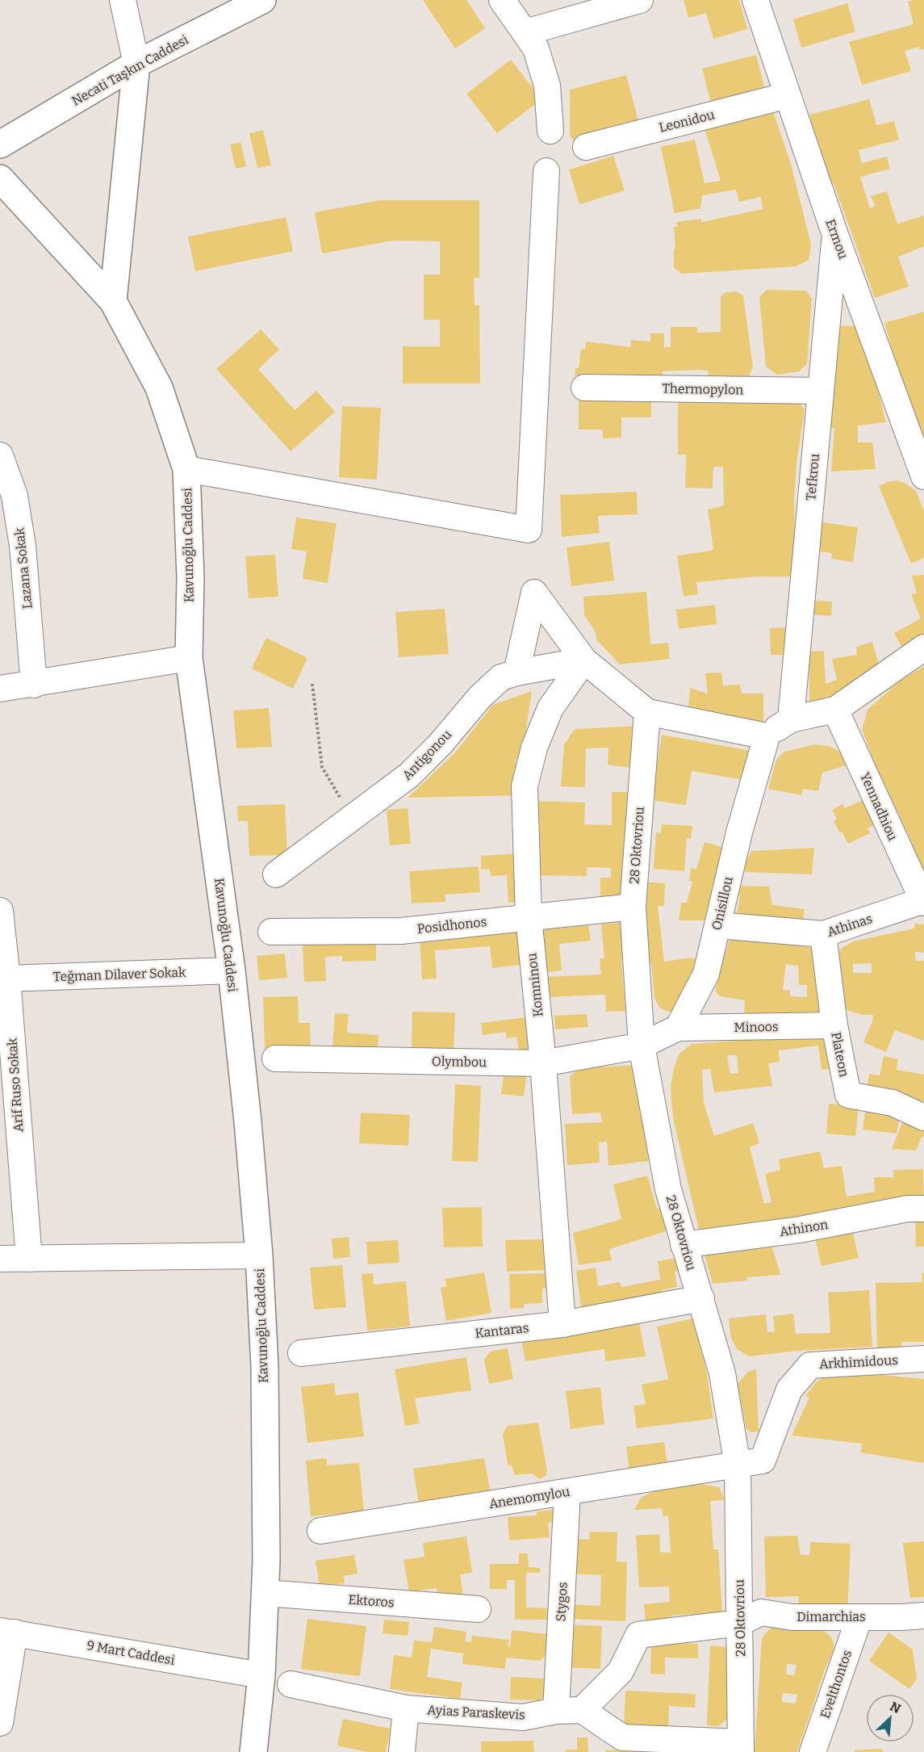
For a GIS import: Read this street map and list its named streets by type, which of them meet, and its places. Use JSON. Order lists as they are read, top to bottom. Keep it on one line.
{"streets":{"main road":["Necati Taşkın Caddesi","Kavunoğlu Caddesi"],"street":["Leonidou","Ermou","Thermopylon","Tefkrou","Lazana Sokak","Antigonou","Yennadhiou","28 Oktovriou","Onisillou","Posidhonos","Athinas","Teğman Dilaver Sokak","Komninou","Minoos","Plateon","Olymbou","Arif Ruso Sokak","Athinon","Kantaras","Arkhimidous","Anemomylou","Ektoros","Stygos","Dimarchias","9 Mart Caddesi","Evelthontos","Ayias Paraskevis"]},"crossings":[["Leonidou","Ermou"],["Ermou","Tefkrou"],["Thermopylon","Tefkrou"],["Kavunoğlu Caddesi","Teğman Dilaver Sokak"],["Kavunoğlu Caddesi","Ektoros"],["Kavunoğlu Caddesi","9 Mart Caddesi"],["Antigonou","Komninou"],["Yennadhiou","Athinas"],["28 Oktovriou","Posidhonos"],["28 Oktovriou","Olymbou"],["28 Oktovriou","Athinon"],["28 Oktovriou","Kantaras"],["28 Oktovriou","Arkhimidous"],["28 Oktovriou","Anemomylou"],["28 Oktovriou","Dimarchias"],["Onisillou","Athinas"],["Onisillou","Minoos"],["Posidhonos","Komninou"],["Athinas","Plateon"],["Teğman Dilaver Sokak","Arif Ruso Sokak"],["Komninou","Olymbou"],["Komninou","Kantaras"],["Minoos","Plateon"],["Arkhimidous","Anemomylou"],["Anemomylou","Stygos"],["Stygos","Ayias Paraskevis"],["Dimarchias","Evelthontos"]],"north":"top right"}
